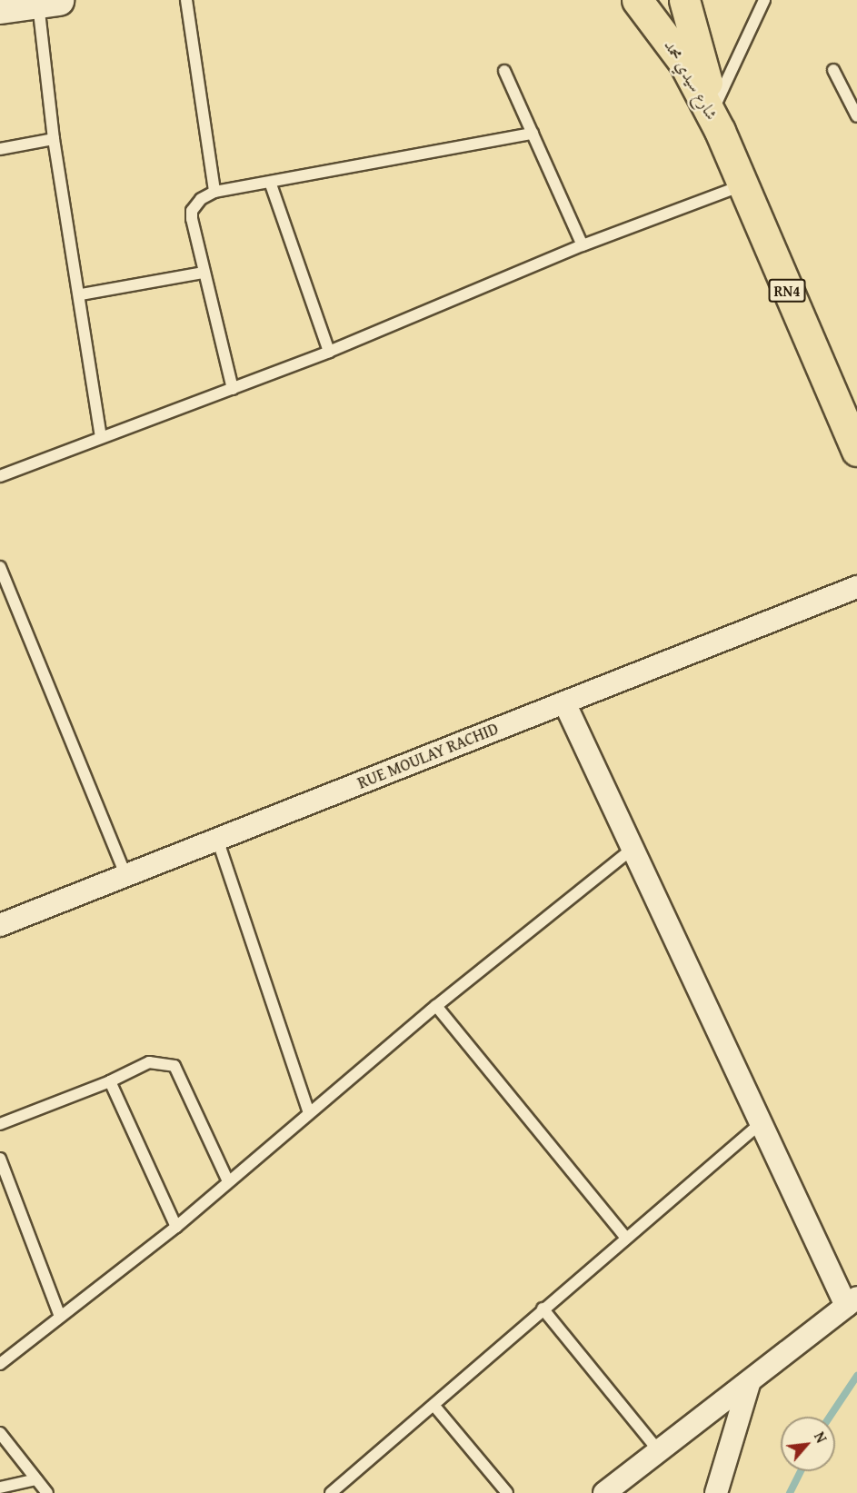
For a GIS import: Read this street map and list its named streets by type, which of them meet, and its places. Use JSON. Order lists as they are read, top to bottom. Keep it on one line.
{"streets":{"main road":["شارع سيدي محمد","RN4"],"street":["RUE MOULAY RACHID"]},"crossings":[["شارع سيدي محمد","RN4"]],"north":"top right"}
